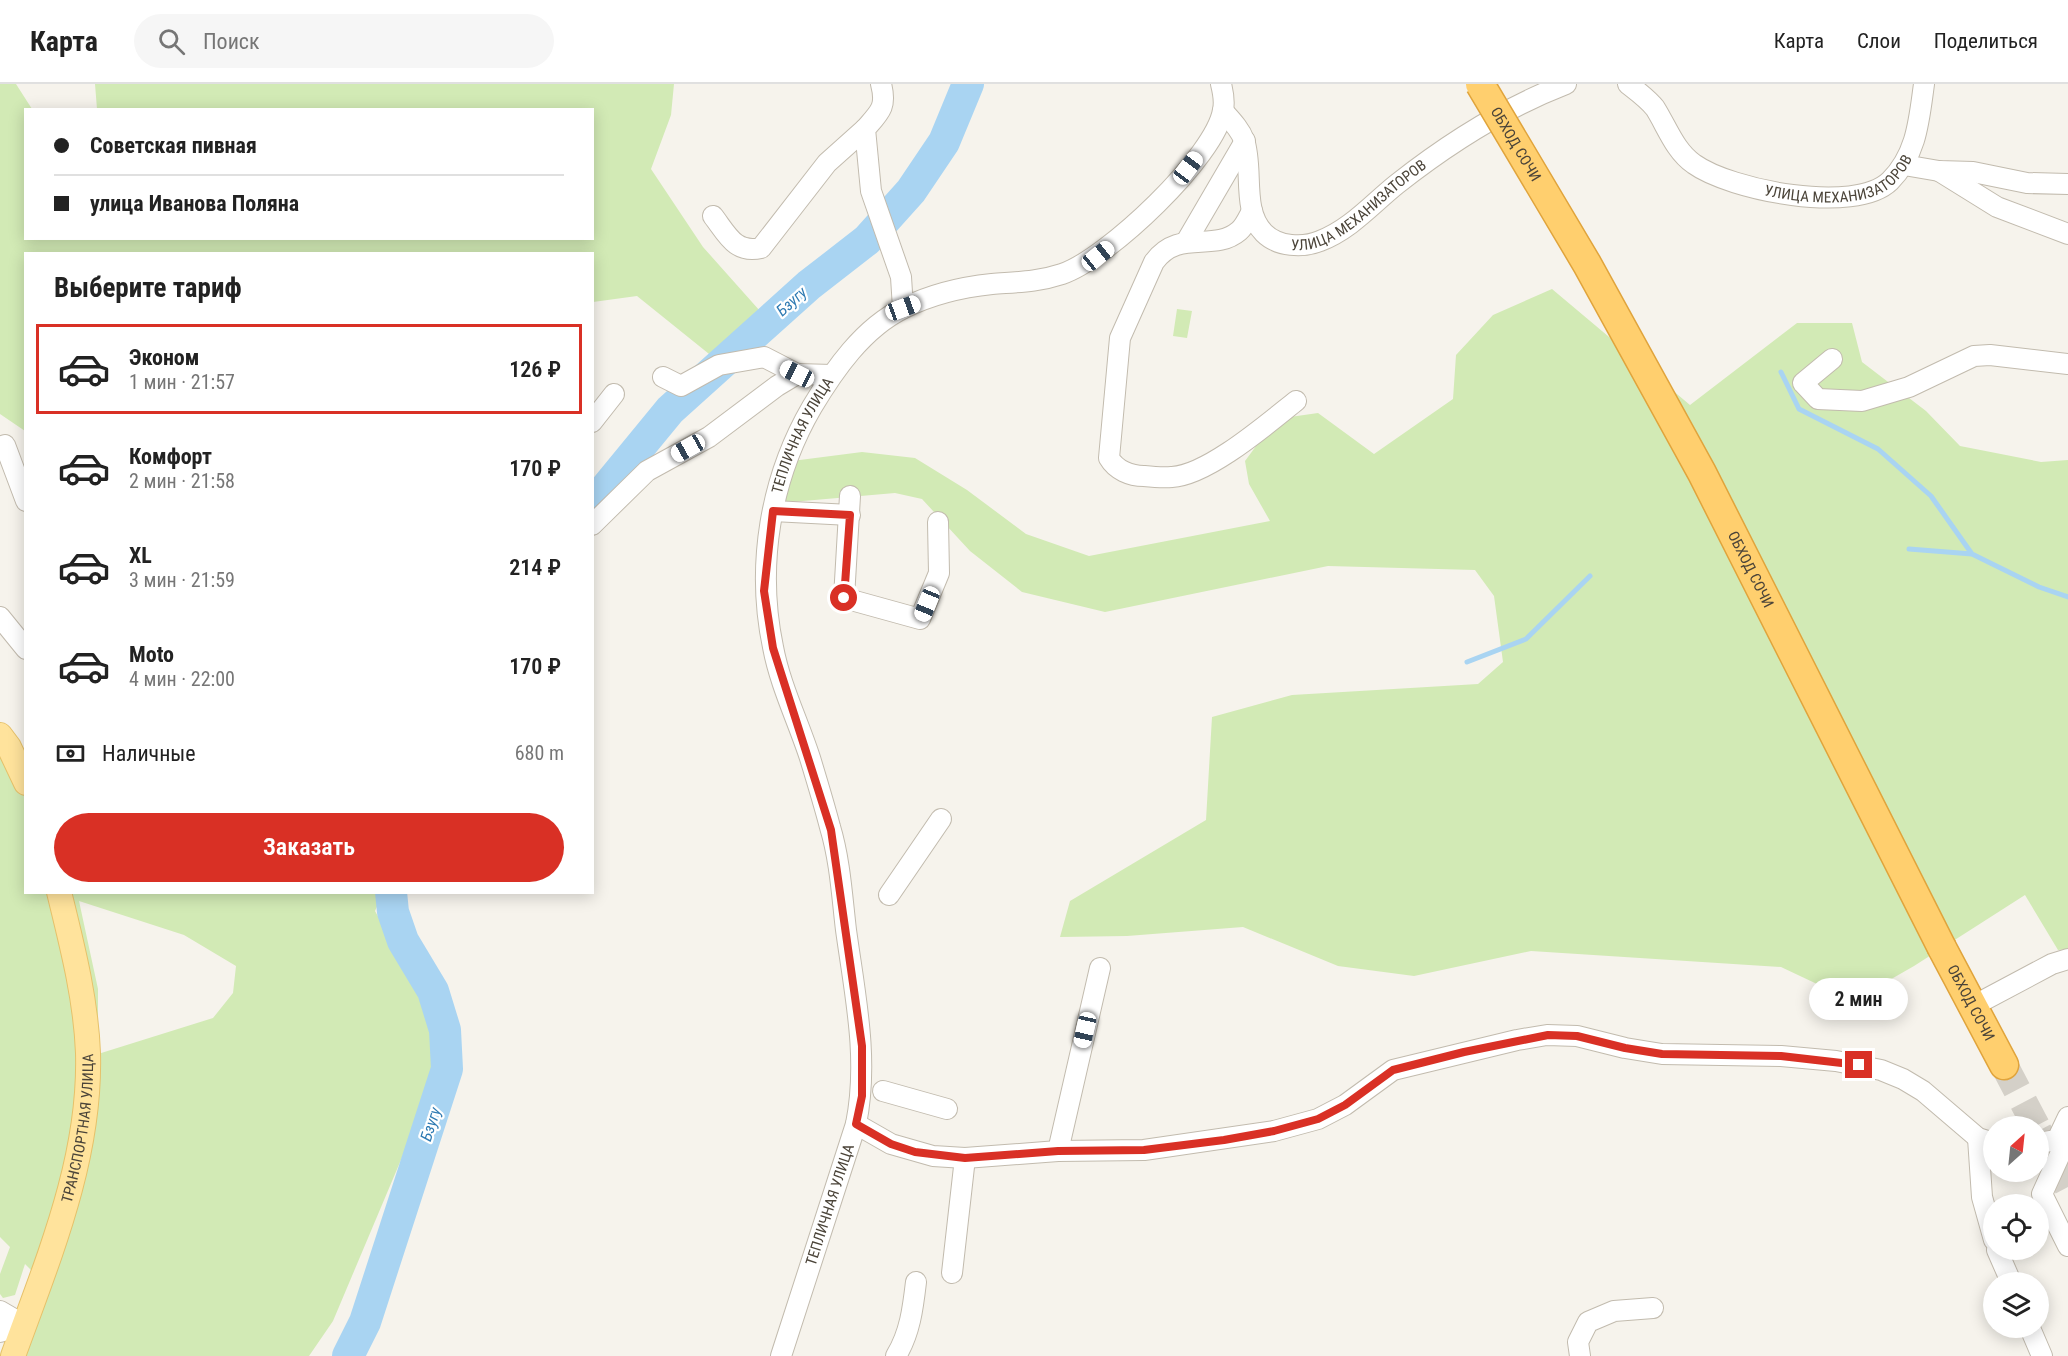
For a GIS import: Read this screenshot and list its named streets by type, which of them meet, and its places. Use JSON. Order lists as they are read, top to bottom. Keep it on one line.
{"streets":{"highway":["ОБХОД СОЧИ"],"main road":["ТРАНСПОРТНАЯ УЛИЦА"],"street":["УЛИЦА МЕХАНИЗАТОРОВ","ТЕПЛИЧНАЯ УЛИЦА"]},"crossings":[["УЛИЦА МЕХАНИЗАТОРОВ","ТЕПЛИЧНАЯ УЛИЦА"]],"water":["Бзугу"],"north":"top right","page":{"header":"Карта","search":"Поиск","nav":["Карта","Слои","Поделиться"],"banner":["Советская пивная","улица Иванова Поляна"],"heading":"Выберите тариф","list":[{"name":"Эконом","note":"1 мин · 21:57","value":"126 ₽"},{"name":"Комфорт","note":"2 мин · 21:58","value":"170 ₽"},{"name":"XL","note":"3 мин · 21:59","value":"214 ₽"},{"name":"Moto","note":"4 мин · 22:00","value":"170 ₽"}],"pay":["Наличные","680 m"],"buttons":"Заказать","bubble":"2 мин"}}
